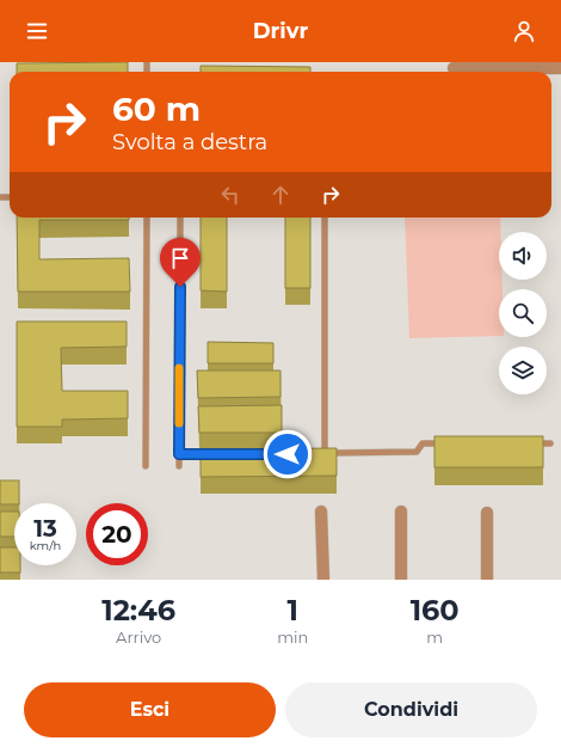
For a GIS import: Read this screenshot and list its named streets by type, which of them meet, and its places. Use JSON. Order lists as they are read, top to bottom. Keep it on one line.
{"page":{"header":"Drivr","turn":["60 m","Svolta a destra"],"speed":"13 km/h","limit":"20","eta":["12:46","Arrivo","1","min","160","m"],"buttons":["Esci","Condividi"]}}
